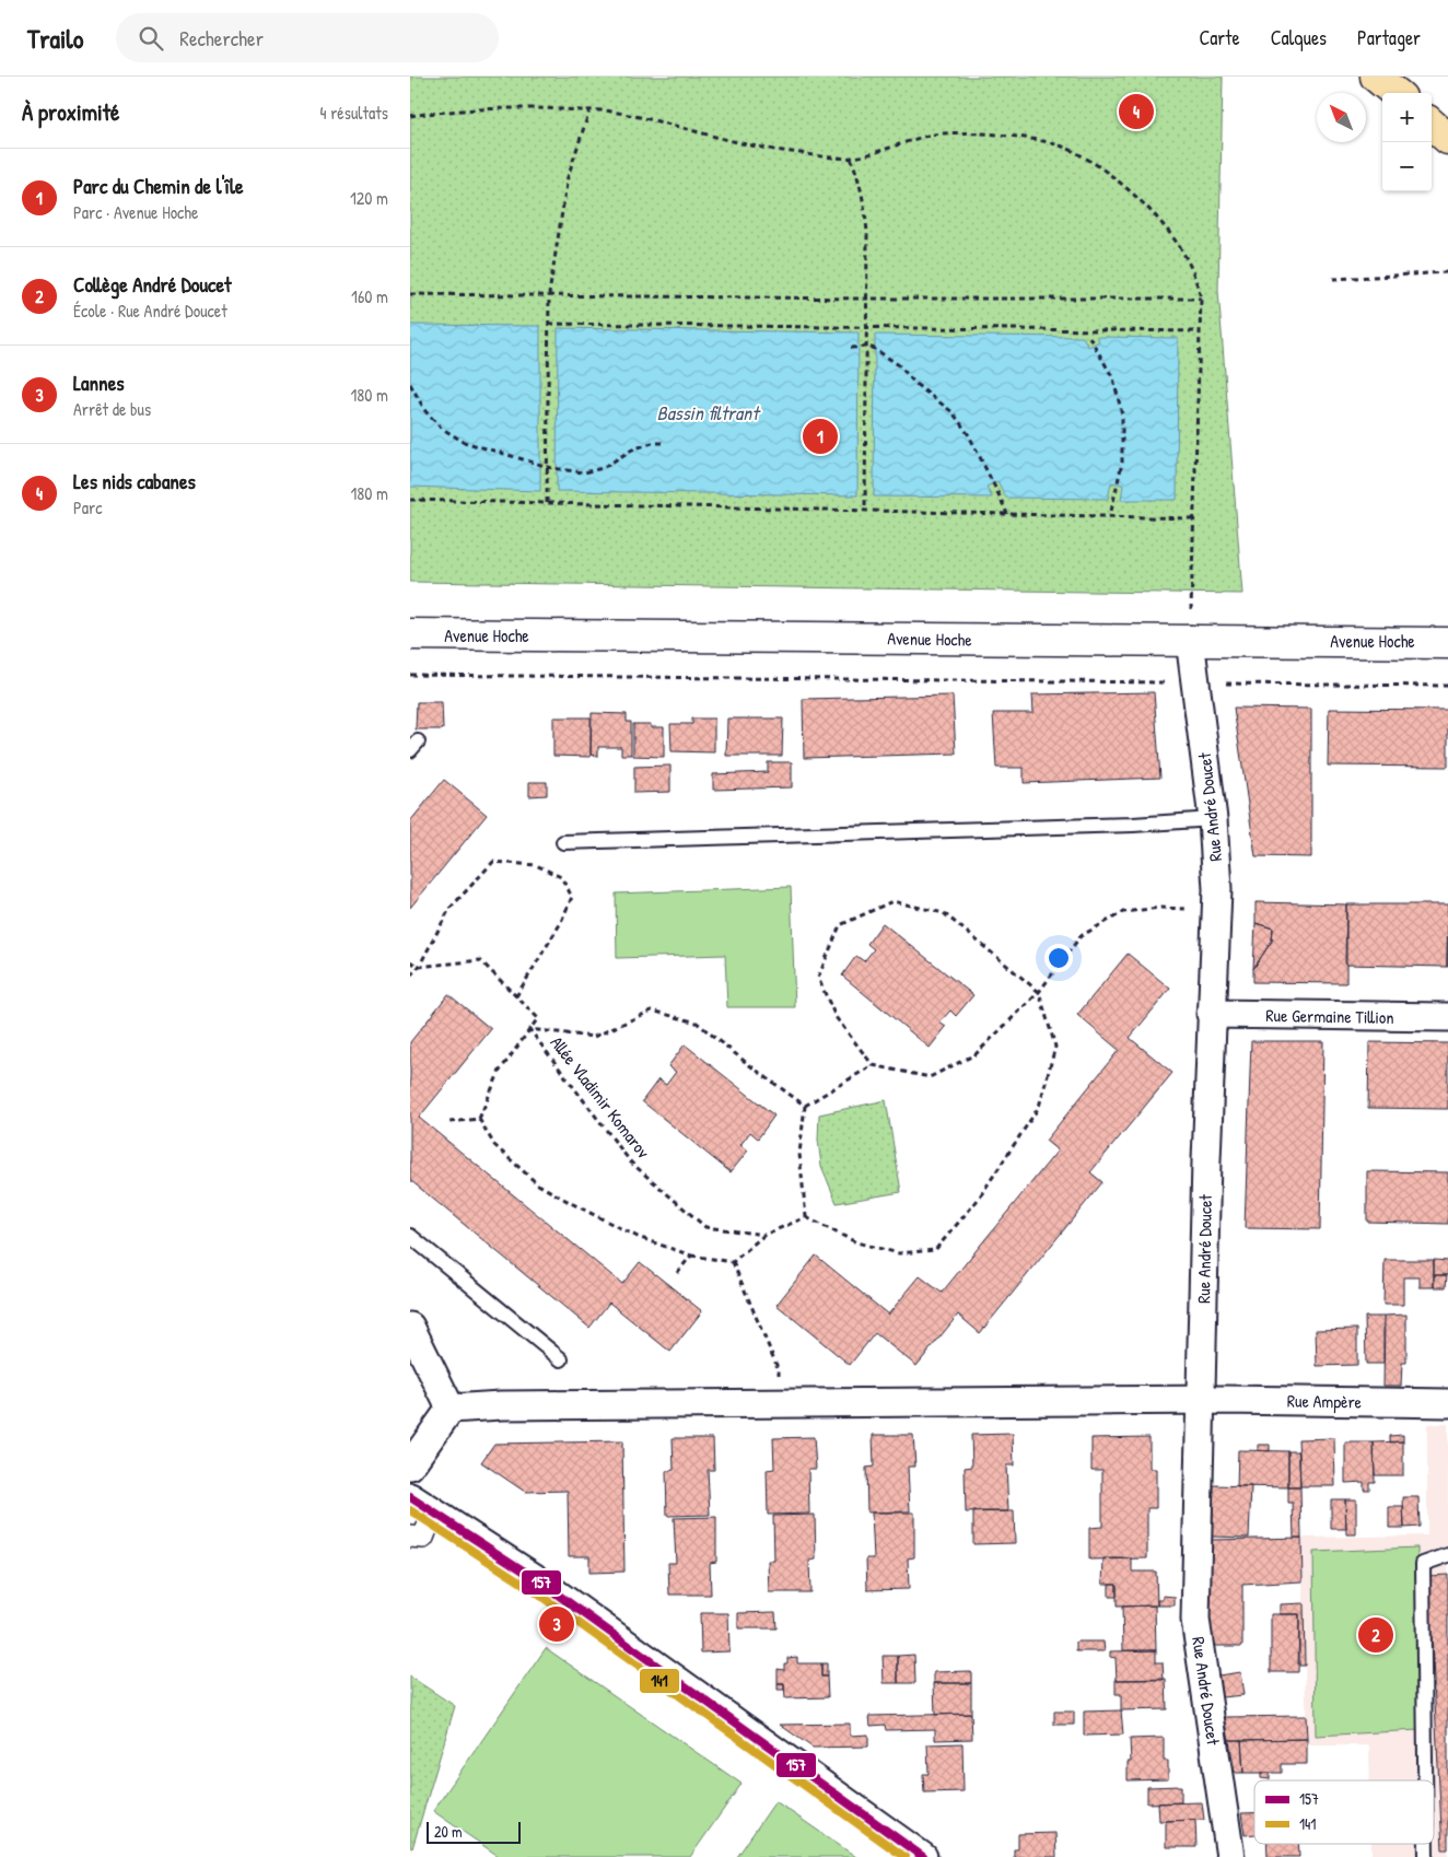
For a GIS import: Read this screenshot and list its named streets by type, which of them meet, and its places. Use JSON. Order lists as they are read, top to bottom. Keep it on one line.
{"streets":{"street":["Avenue Hoche","Rue André Doucet","Rue Germaine Tillion","Rue Ampère"],"path":["Allée Vladimir Komarov"]},"crossings":[["Avenue Hoche","Rue André Doucet"],["Rue André Doucet","Rue Germaine Tillion"],["Rue André Doucet","Rue Ampère"]],"water":["Bassin filtrant"],"lines":["transit line 157","transit line 141"],"legend":["157","141"],"scale_bar":"20 m","north":"top left","page":{"header":"Trailo","search":"Rechercher","nav":["Carte","Calques","Partager"],"heading":["À proximité","4 résultats"],"pins":["4","1","3","2"],"map_buttons":["+","−"],"list":[{"mark":"1","name":"Parc du Chemin de l'île","note":"Parc · Avenue Hoche","value":"120 m"},{"mark":"2","name":"Collège André Doucet","note":"École · Rue André Doucet","value":"160 m"},{"mark":"3","name":"Lannes","note":"Arrêt de bus","value":"180 m"},{"mark":"4","name":"Les nids cabanes","note":"Parc","value":"180 m"}],"scale":"20 m"}}
